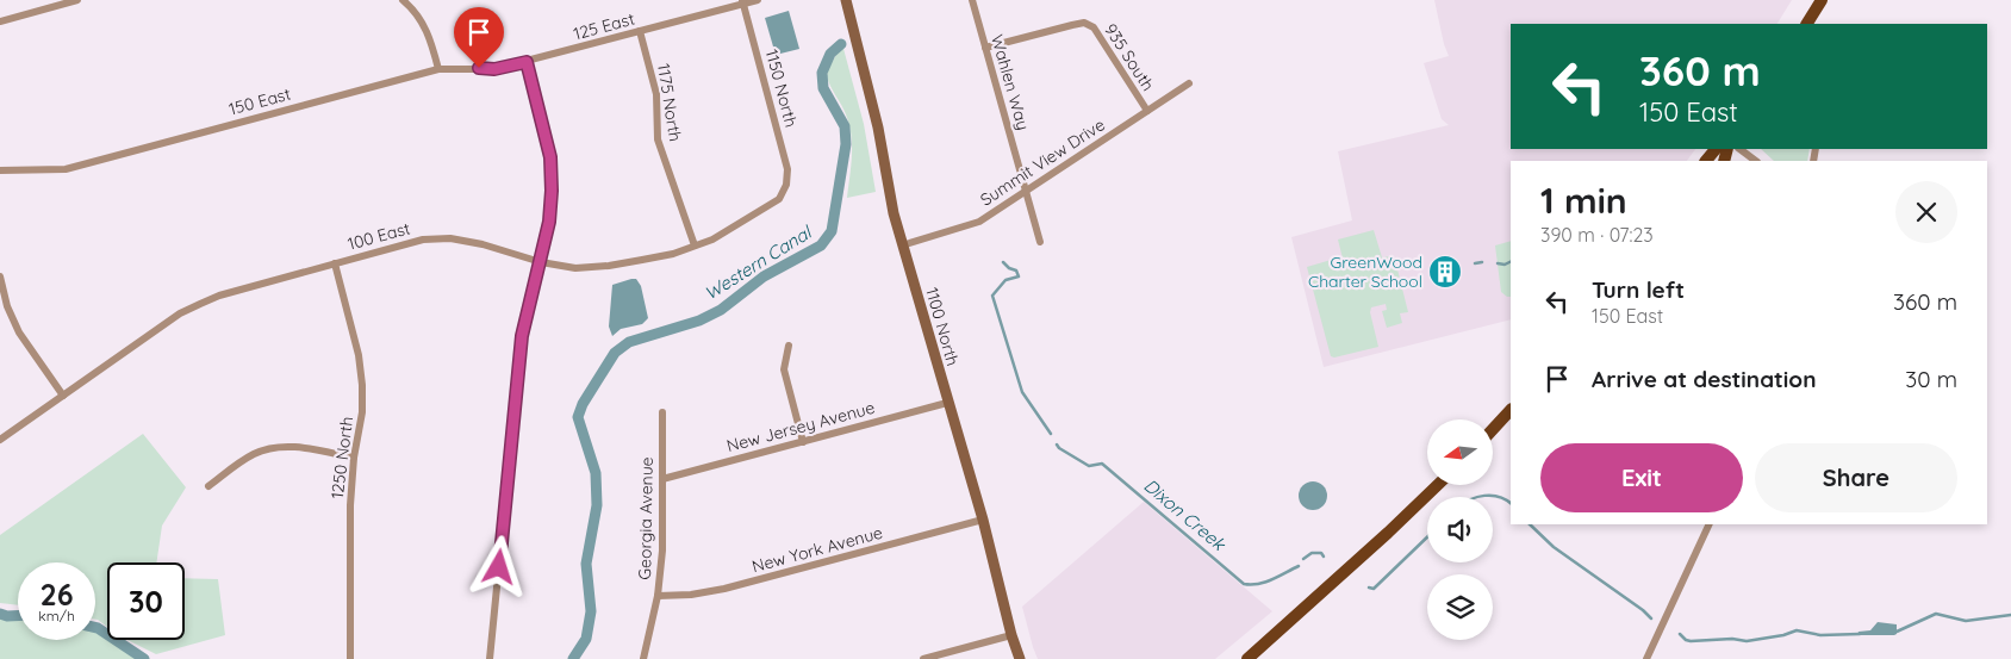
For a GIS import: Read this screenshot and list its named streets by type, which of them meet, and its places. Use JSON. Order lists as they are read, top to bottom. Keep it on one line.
{"streets":{"street":["125 East","935 South","Wahlen Way","1150 North","150 East","1175 North","Summit View Drive","100 East","1100 North","New Jersey Avenue","1250 North","Georgia Avenue","New York Avenue"]},"crossings":[["125 East","1150 North"],["125 East","150 East"],["125 East","1175 North"],["935 South","Wahlen Way"],["935 South","Summit View Drive"],["Wahlen Way","Summit View Drive"],["1150 North","100 East"],["1175 North","100 East"],["Summit View Drive","1100 North"],["100 East","1250 North"],["1100 North","New Jersey Avenue"],["1100 North","New York Avenue"],["New Jersey Avenue","Georgia Avenue"],["Georgia Avenue","New York Avenue"]],"water":["Western Canal","Dixon Creek"],"places":{"building":["GreenWood Charter School"]},"north":"left","page":{"turn":["360 m","150 East"],"heading":["1 min","390 m · 07:23"],"list":[{"name":"Turn left","note":"150 East","value":"360 m"},{"name":"Arrive at destination","value":"30 m"}],"buttons":["Exit","Share"],"speed":"26 km/h","limit":"30"}}
